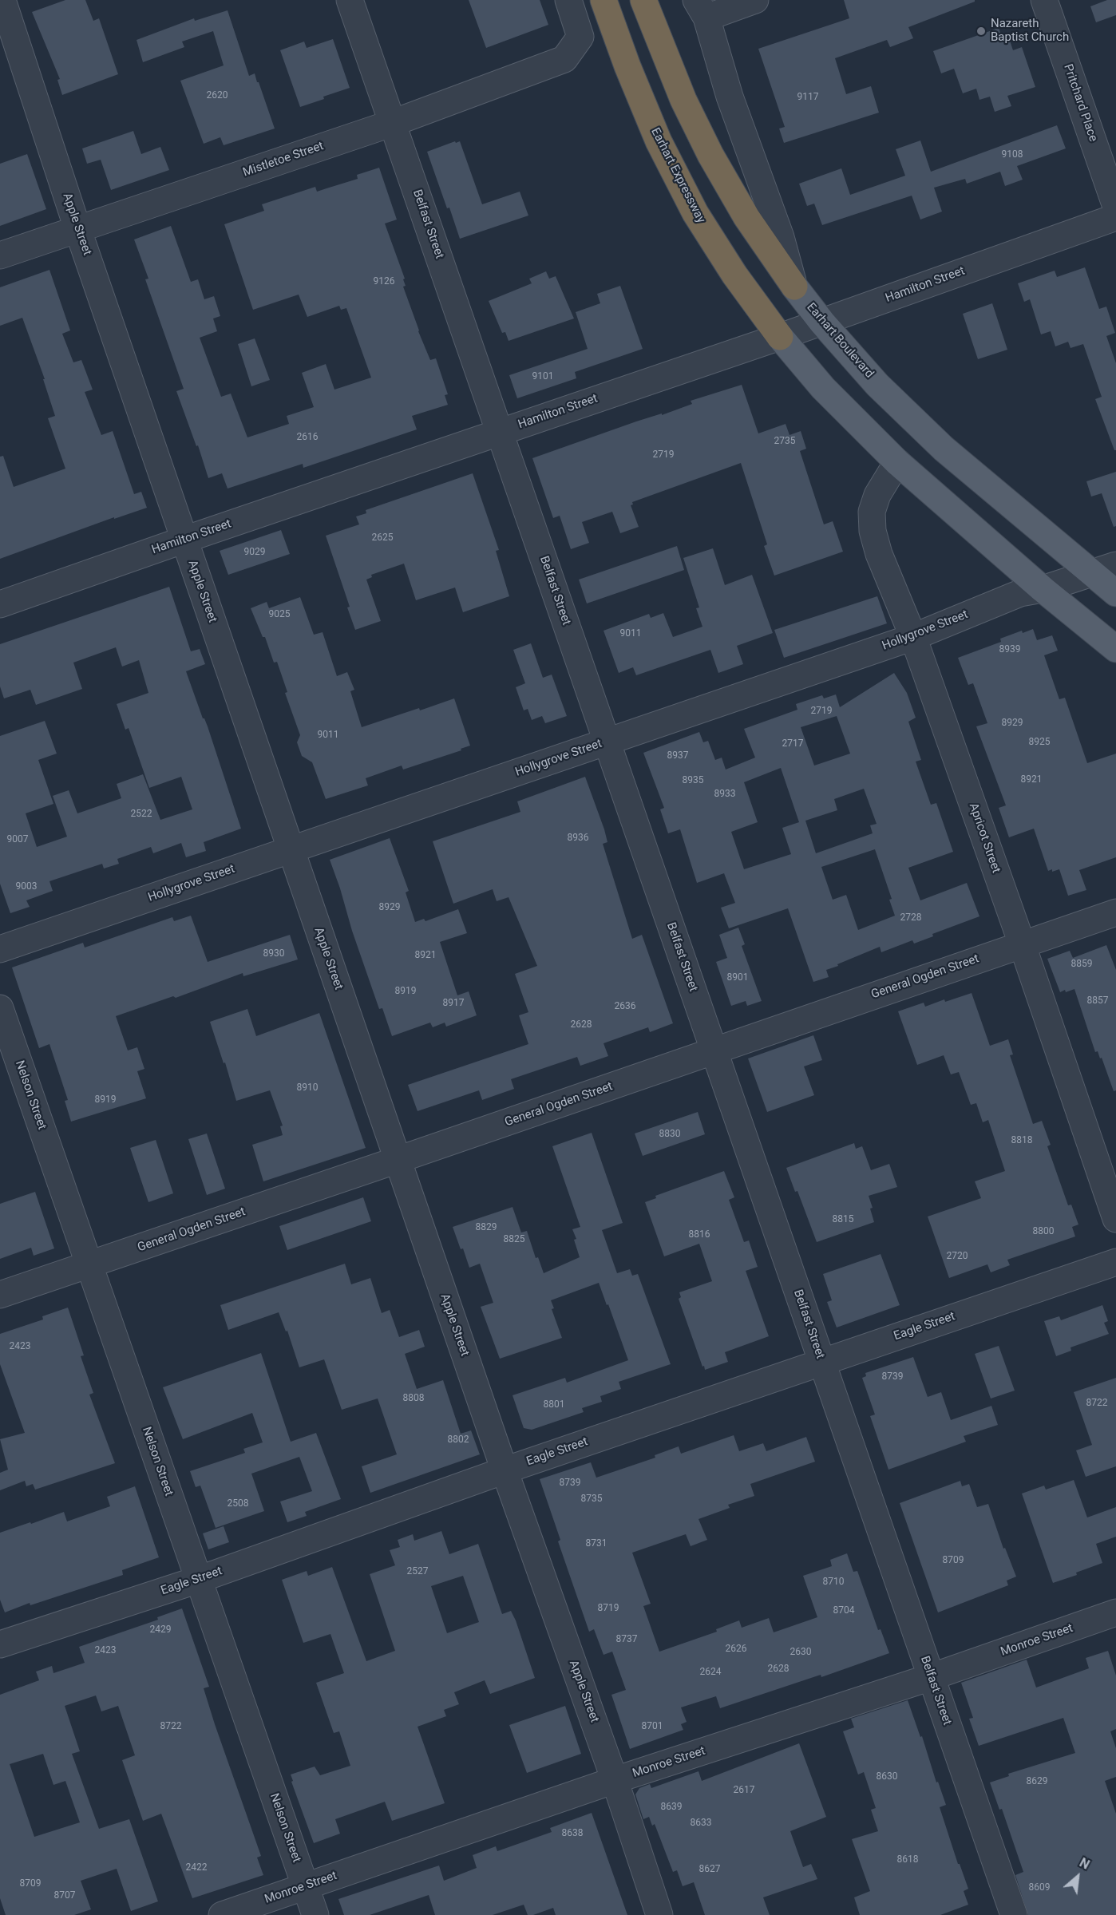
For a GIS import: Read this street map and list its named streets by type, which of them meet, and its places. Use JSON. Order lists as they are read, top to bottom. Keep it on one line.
{"streets":{"highway":["Earhart Expressway"],"main road":["Earhart Boulevard"],"street":["Pritchard Place","Mistletoe Street","Apple Street","Belfast Street","Hamilton Street","Hollygrove Street","Apricot Street","General Ogden Street","Nelson Street","Eagle Street","Monroe Street"]},"crossings":[["Mistletoe Street","Apple Street"],["Mistletoe Street","Belfast Street"],["Earhart Expressway","Hamilton Street"],["Apple Street","Hamilton Street"],["Apple Street","Hollygrove Street"],["Apple Street","General Ogden Street"],["Apple Street","Eagle Street"],["Apple Street","Monroe Street"],["Belfast Street","Hamilton Street"],["Belfast Street","Hollygrove Street"],["Belfast Street","General Ogden Street"],["Belfast Street","Eagle Street"],["Belfast Street","Monroe Street"],["Hamilton Street","Earhart Boulevard"],["Earhart Boulevard","Hollygrove Street"],["Hollygrove Street","Apricot Street"],["Apricot Street","General Ogden Street"],["General Ogden Street","Nelson Street"],["Nelson Street","Eagle Street"],["Nelson Street","Monroe Street"]],"places":["Nazareth Baptist Church"],"house_numbers":["2620","9117","9108","9126","9101","2616","2735","2719","2625","9029","9025","9011","8939","2719","8929","9011","8925","2717","8937","8921","8935","8933","2522","8936","9007","9003","8929","2728","8930","8921","8859","8901","8919","8857","8917","2636","2628","8910","8919","8830","8818","8815","8829","8800","8816","8825","2720","2423","8739","8808","8722","8801","8802","8739","8735","2508","8731","8709","2527","8710","8719","8704","2429","8737","2626","2423","2630","2628","2624","8722","8701","8630","8629","2617","8639","8633","8638","8618","2422","8627","8709","8609","8707"],"north":"top right"}
